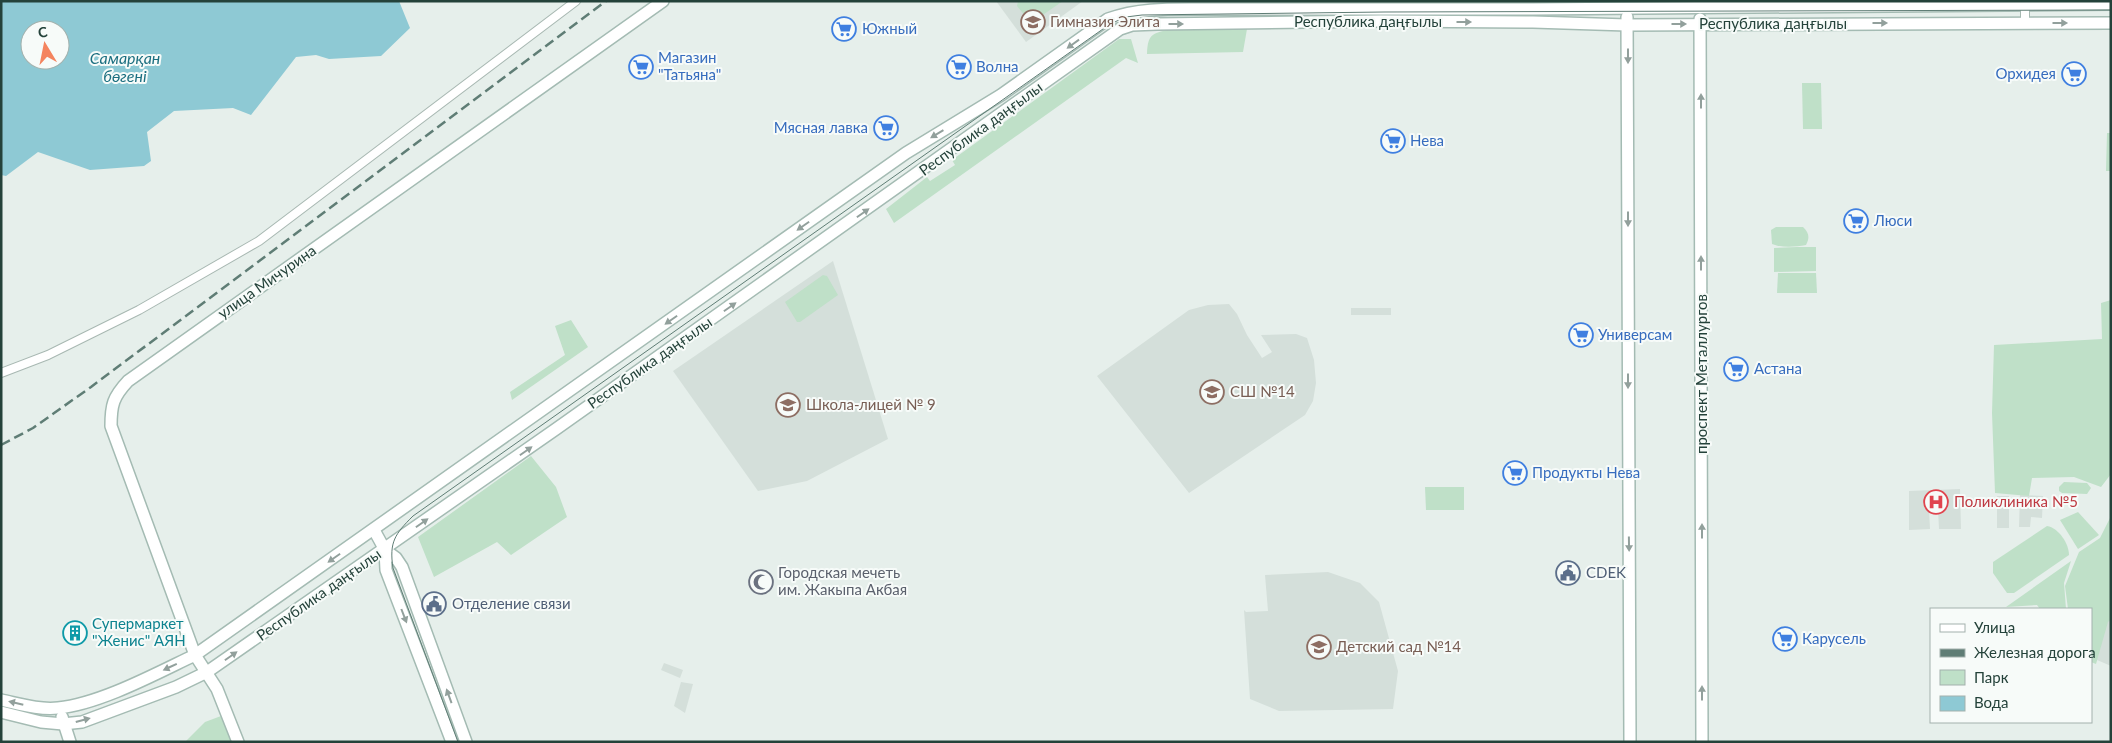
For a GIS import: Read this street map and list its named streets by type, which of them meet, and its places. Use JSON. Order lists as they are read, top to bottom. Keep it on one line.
{"streets":{"main road":["Республика даңғылы","улица Мичурина","проспект Металлургов"]},"crossings":[["Республика даңғылы","улица Мичурина"],["Республика даңғылы","проспект Металлургов"]],"water":["Самарқан бөгені"],"places":{"school or university":["Гимназия Элита","СШ №14","Школа-лицей № 9","Детский сад №14"],"supermarket":["Южный","Магазин \"Татьяна\"","Волна","Орхидея","Мясная лавка","Нева","Люси","Универсам","Астана","Продукты Нева","Карусель"],"hospital":["Поликлиника №5"],"public building":["CDEK","Отделение связи"],"mosque":["Городская мечеть им. Жакыпа Акбая"],"building":["Супермаркет \"Женис\" АЯН"]},"legend":["Улица","Железная дорога","Парк","Вода"],"north":"top"}
